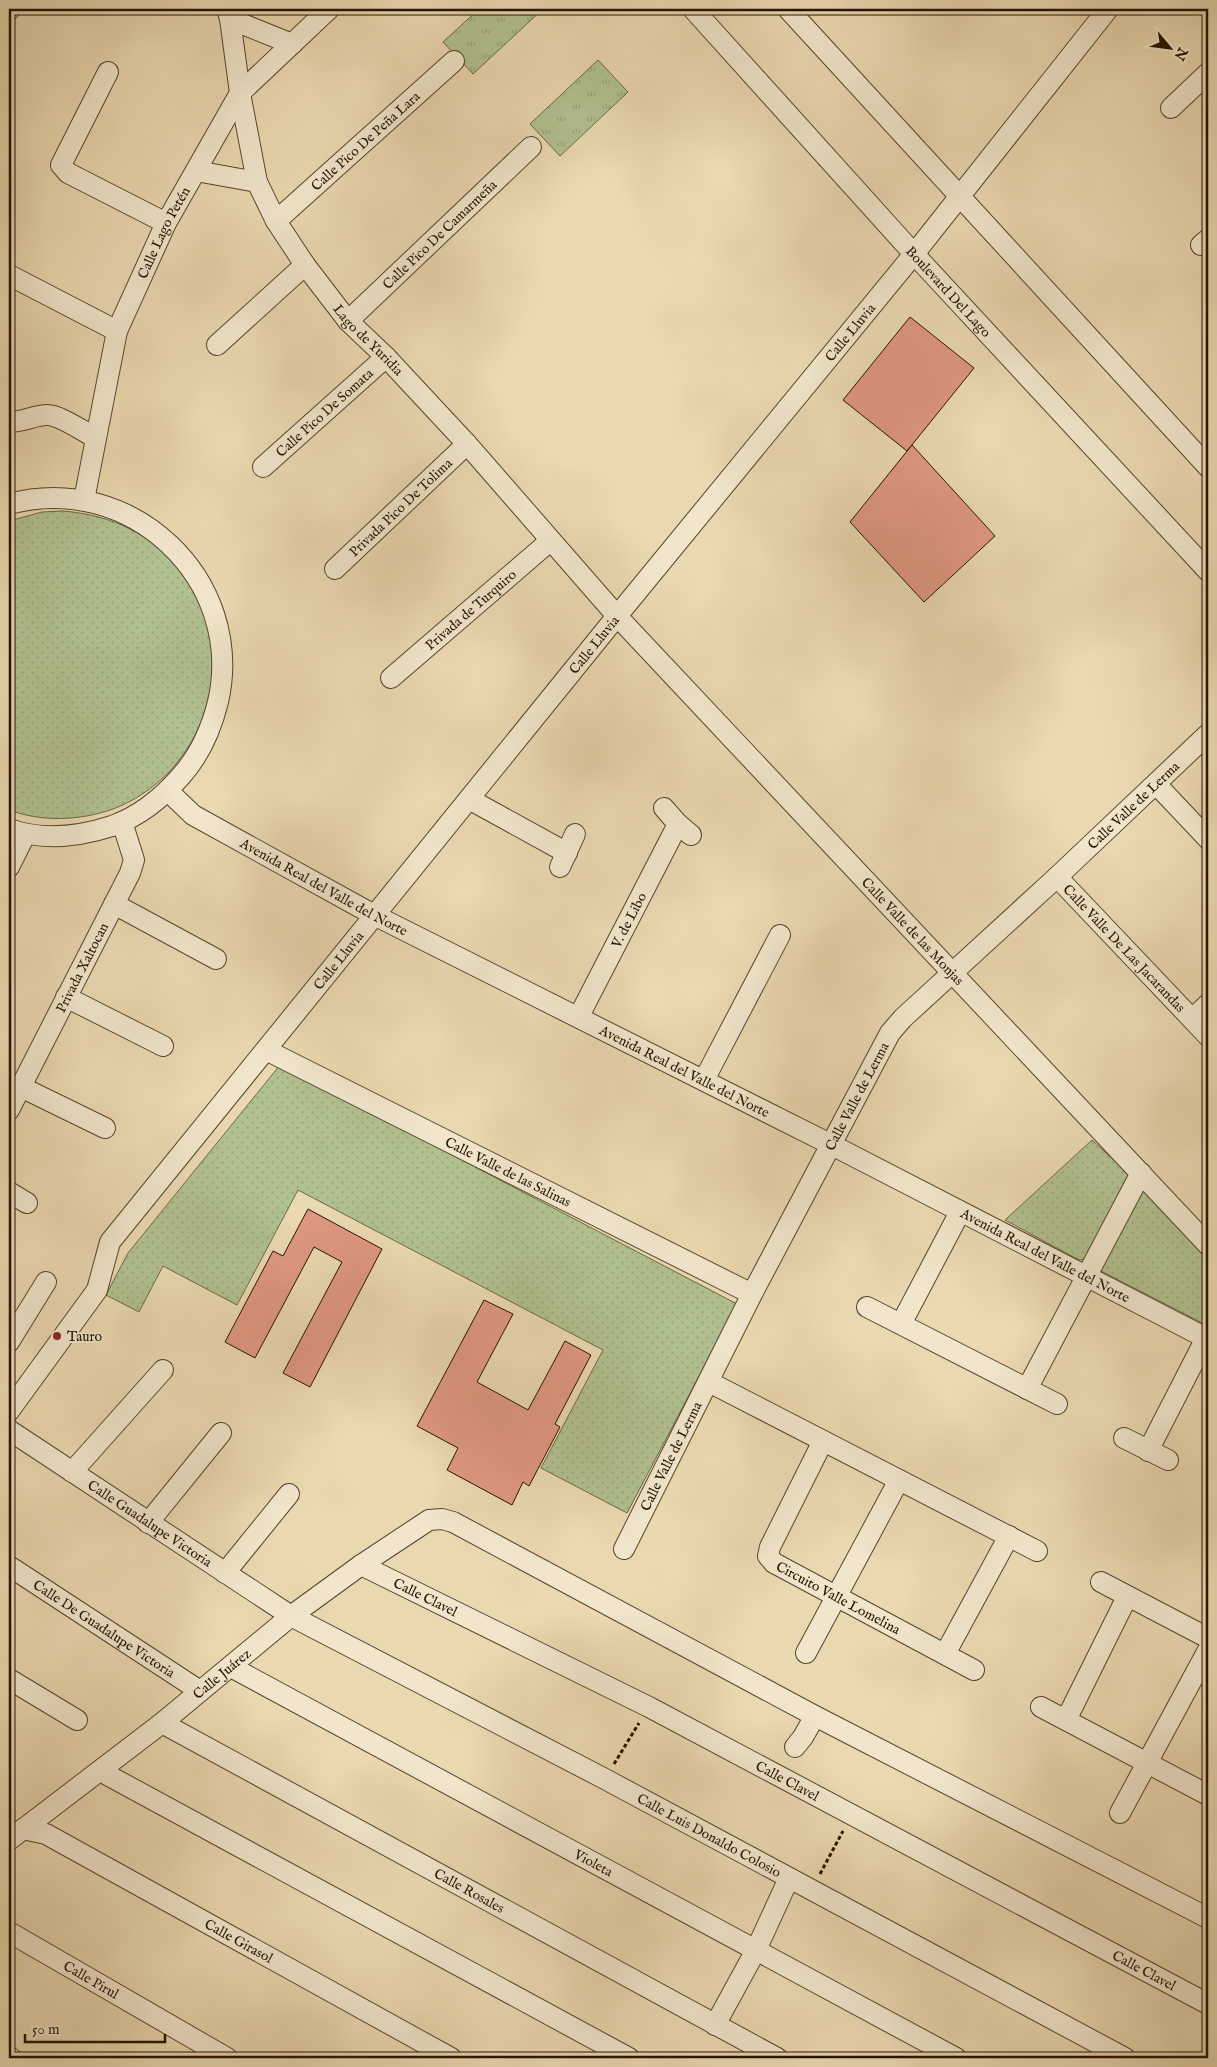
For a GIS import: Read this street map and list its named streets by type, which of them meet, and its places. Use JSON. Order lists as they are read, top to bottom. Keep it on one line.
{"streets":{"street":["Calle Pico De Peña Lara","Calle Lago Petén","Calle Pico De Camarmeña","Boulevard Del Lago","Calle Lluvia","Lago de Yuridia","Calle Pico De Somata","Privada Pico De Tolima","Privada de Turquiro","Calle Valle de Lerma","Avenida Real del Valle del Norte","V. de Libo","Calle Valle de las Monjas","Calle Valle De Las Jacarandas","Privada Xaltocan","Calle Valle de las Salinas","Calle Guadalupe Victoria","Calle Clavel","Circuito Valle Lomelina","Calle De Guadalupe Victoria","Calle Juárez","Calle Luis Donaldo Colosio","Violeta","Calle Rosales","Calle Girasol","Calle Pirul"]},"crossings":[["Calle Pico De Peña Lara","Lago de Yuridia"],["Calle Lago Petén","Lago de Yuridia"],["Calle Pico De Camarmeña","Lago de Yuridia"],["Boulevard Del Lago","Calle Lluvia"],["Calle Lluvia","Lago de Yuridia"],["Calle Lluvia","Avenida Real del Valle del Norte"],["Calle Lluvia","Calle Valle de las Monjas"],["Calle Lluvia","Calle Valle de las Salinas"],["Lago de Yuridia","Calle Pico De Somata"],["Lago de Yuridia","Privada Pico De Tolima"],["Lago de Yuridia","Privada de Turquiro"],["Lago de Yuridia","Calle Valle de las Monjas"],["Calle Valle de Lerma","Avenida Real del Valle del Norte"],["Calle Valle de Lerma","Calle Valle de las Monjas"],["Calle Valle de Lerma","Calle Valle De Las Jacarandas"],["Calle Valle de Lerma","Calle Valle de las Salinas"],["Avenida Real del Valle del Norte","V. de Libo"],["Calle Guadalupe Victoria","Calle Juárez"],["Calle Guadalupe Victoria","Calle Luis Donaldo Colosio"],["Calle Clavel","Calle Juárez"],["Calle De Guadalupe Victoria","Calle Juárez"],["Calle Juárez","Calle Luis Donaldo Colosio"],["Calle Juárez","Violeta"],["Calle Juárez","Calle Rosales"],["Calle Juárez","Calle Girasol"]],"places":["Tauro"],"scale_bar":"50 m","north":"bottom right"}
